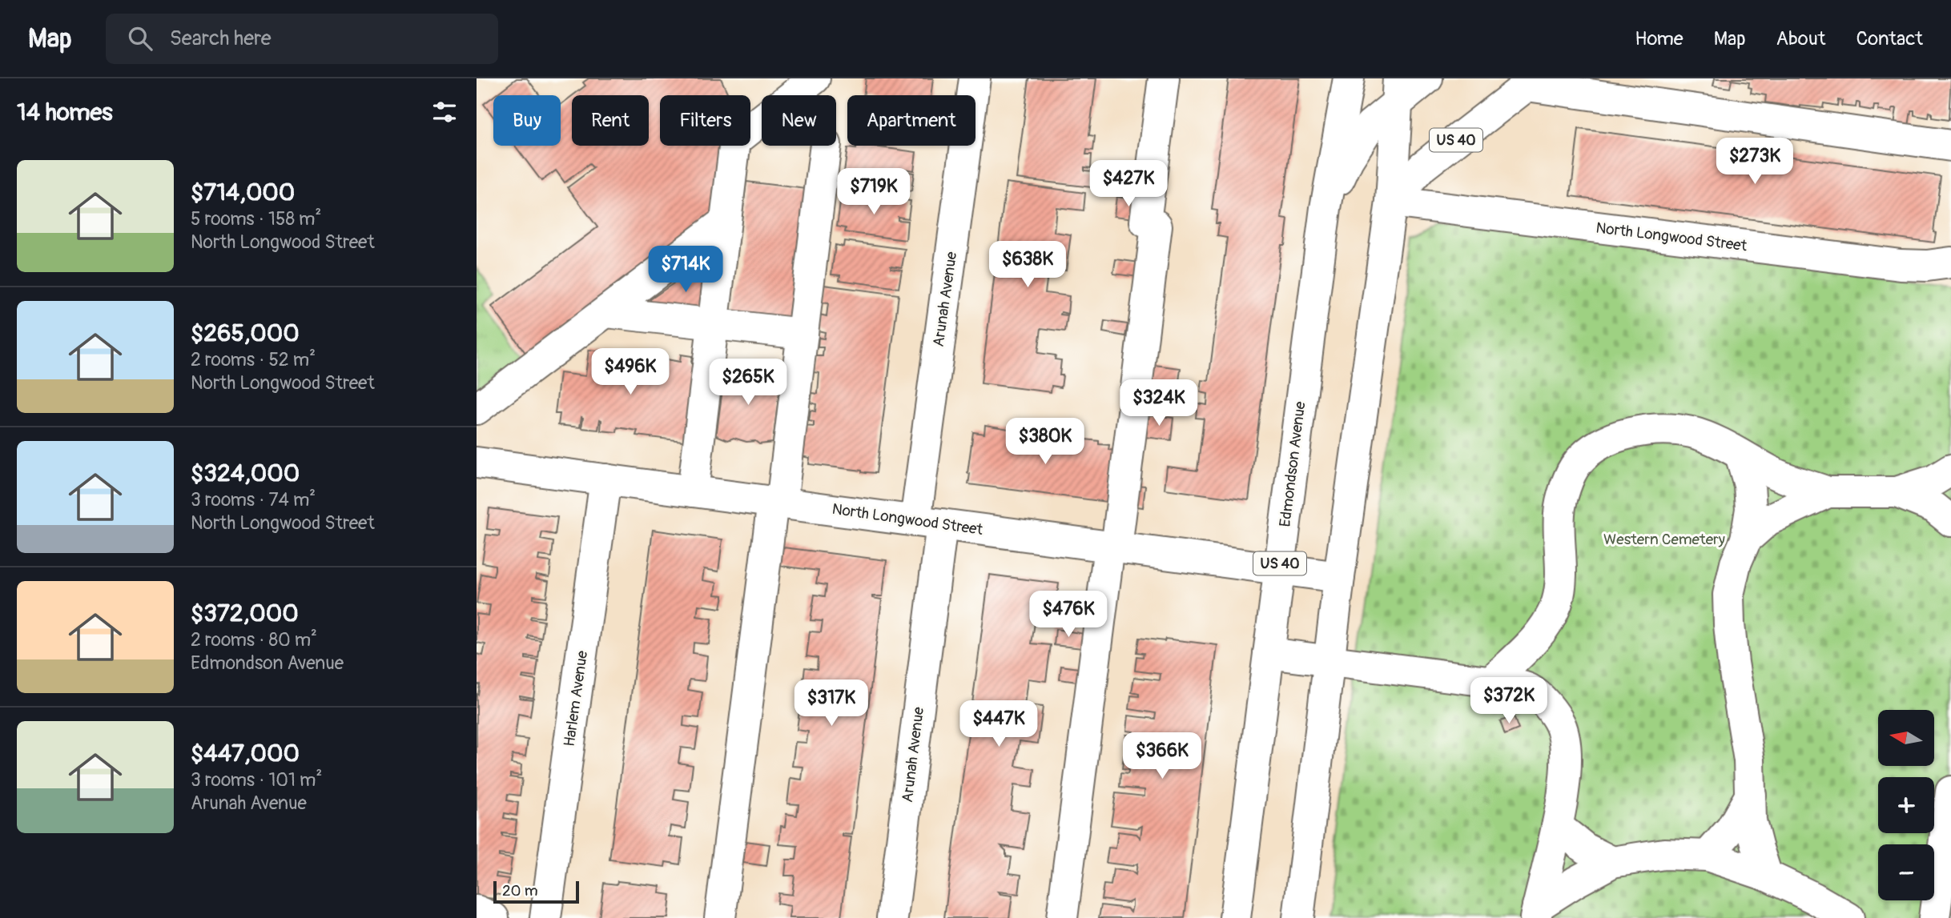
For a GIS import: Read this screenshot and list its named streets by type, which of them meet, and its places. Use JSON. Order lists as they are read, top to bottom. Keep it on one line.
{"streets":{"street":["US 40","North Longwood Street","Arunah Avenue","Edmondson Avenue","Harlem Avenue"]},"crossings":[["US 40","North Longwood Street"],["US 40","Edmondson Avenue"],["North Longwood Street","Arunah Avenue"],["North Longwood Street","Edmondson Avenue"],["North Longwood Street","Harlem Avenue"]],"parks":["Western Cemetery"],"scale_bar":"20 m","north":"left","page":{"header":"Map","search":"Search here","nav":["Home","Map","About","Contact"],"heading":"14 homes","chip":["Buy","Rent","Filters","New","Apartment"],"price":["$273K","$427K","$719K","$638K","$714K","$496K","$265K","$324K","$380K","$476K","$372K","$317K","$447K","$366K"],"list":[{"name":"$714,000","note":"5 rooms · 158 m² · North Longwood Street"},{"name":"$265,000","note":"2 rooms · 52 m² · North Longwood Street"},{"name":"$324,000","note":"3 rooms · 74 m² · North Longwood Street"},{"name":"$372,000","note":"2 rooms · 80 m² · Edmondson Avenue"},{"name":"$447,000","note":"3 rooms · 101 m² · Arunah Avenue"}],"map_buttons":["+","−"],"scale":"20 m"}}
